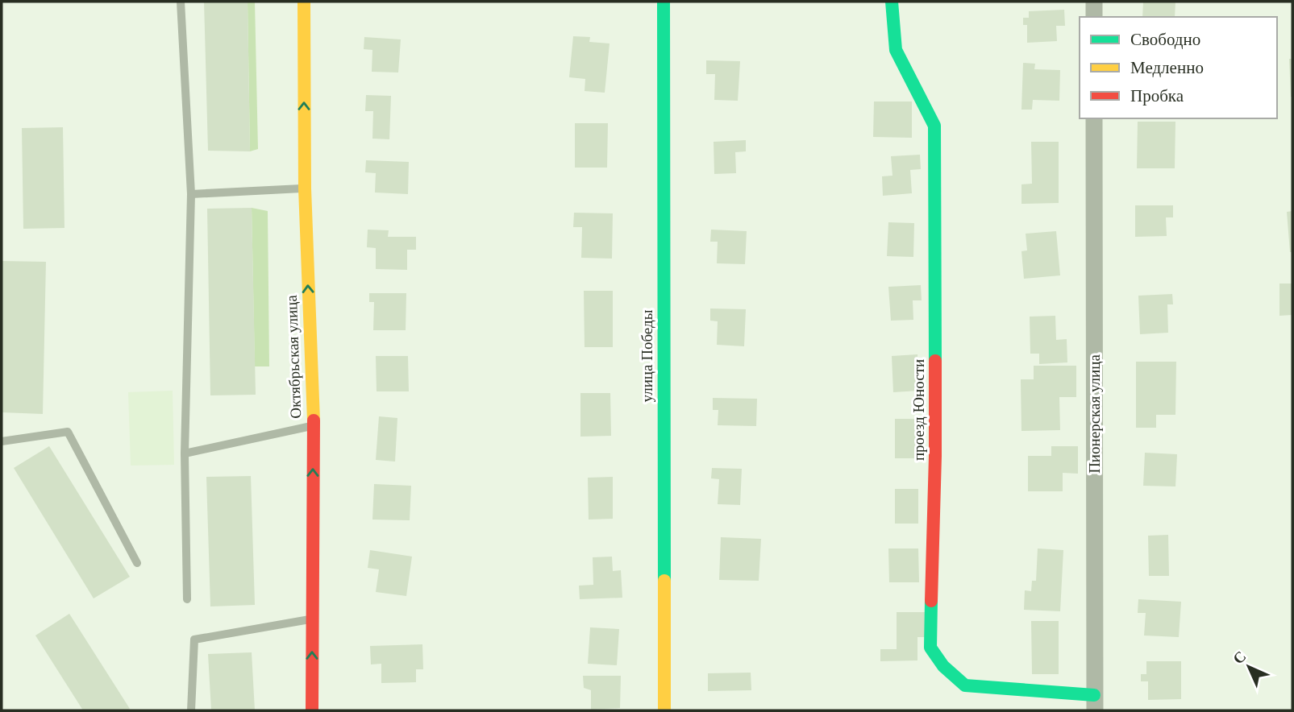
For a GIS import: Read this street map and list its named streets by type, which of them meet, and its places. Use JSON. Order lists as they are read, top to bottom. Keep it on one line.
{"streets":{"street":["улица Победы","Октябрьская улица","проезд Юности","Пионерская улица"]},"crossings":[["проезд Юности","Пионерская улица"]],"one_way":["Октябрьская улица"],"legend":["Свободно","Медленно","Пробка"],"north":"top left"}
